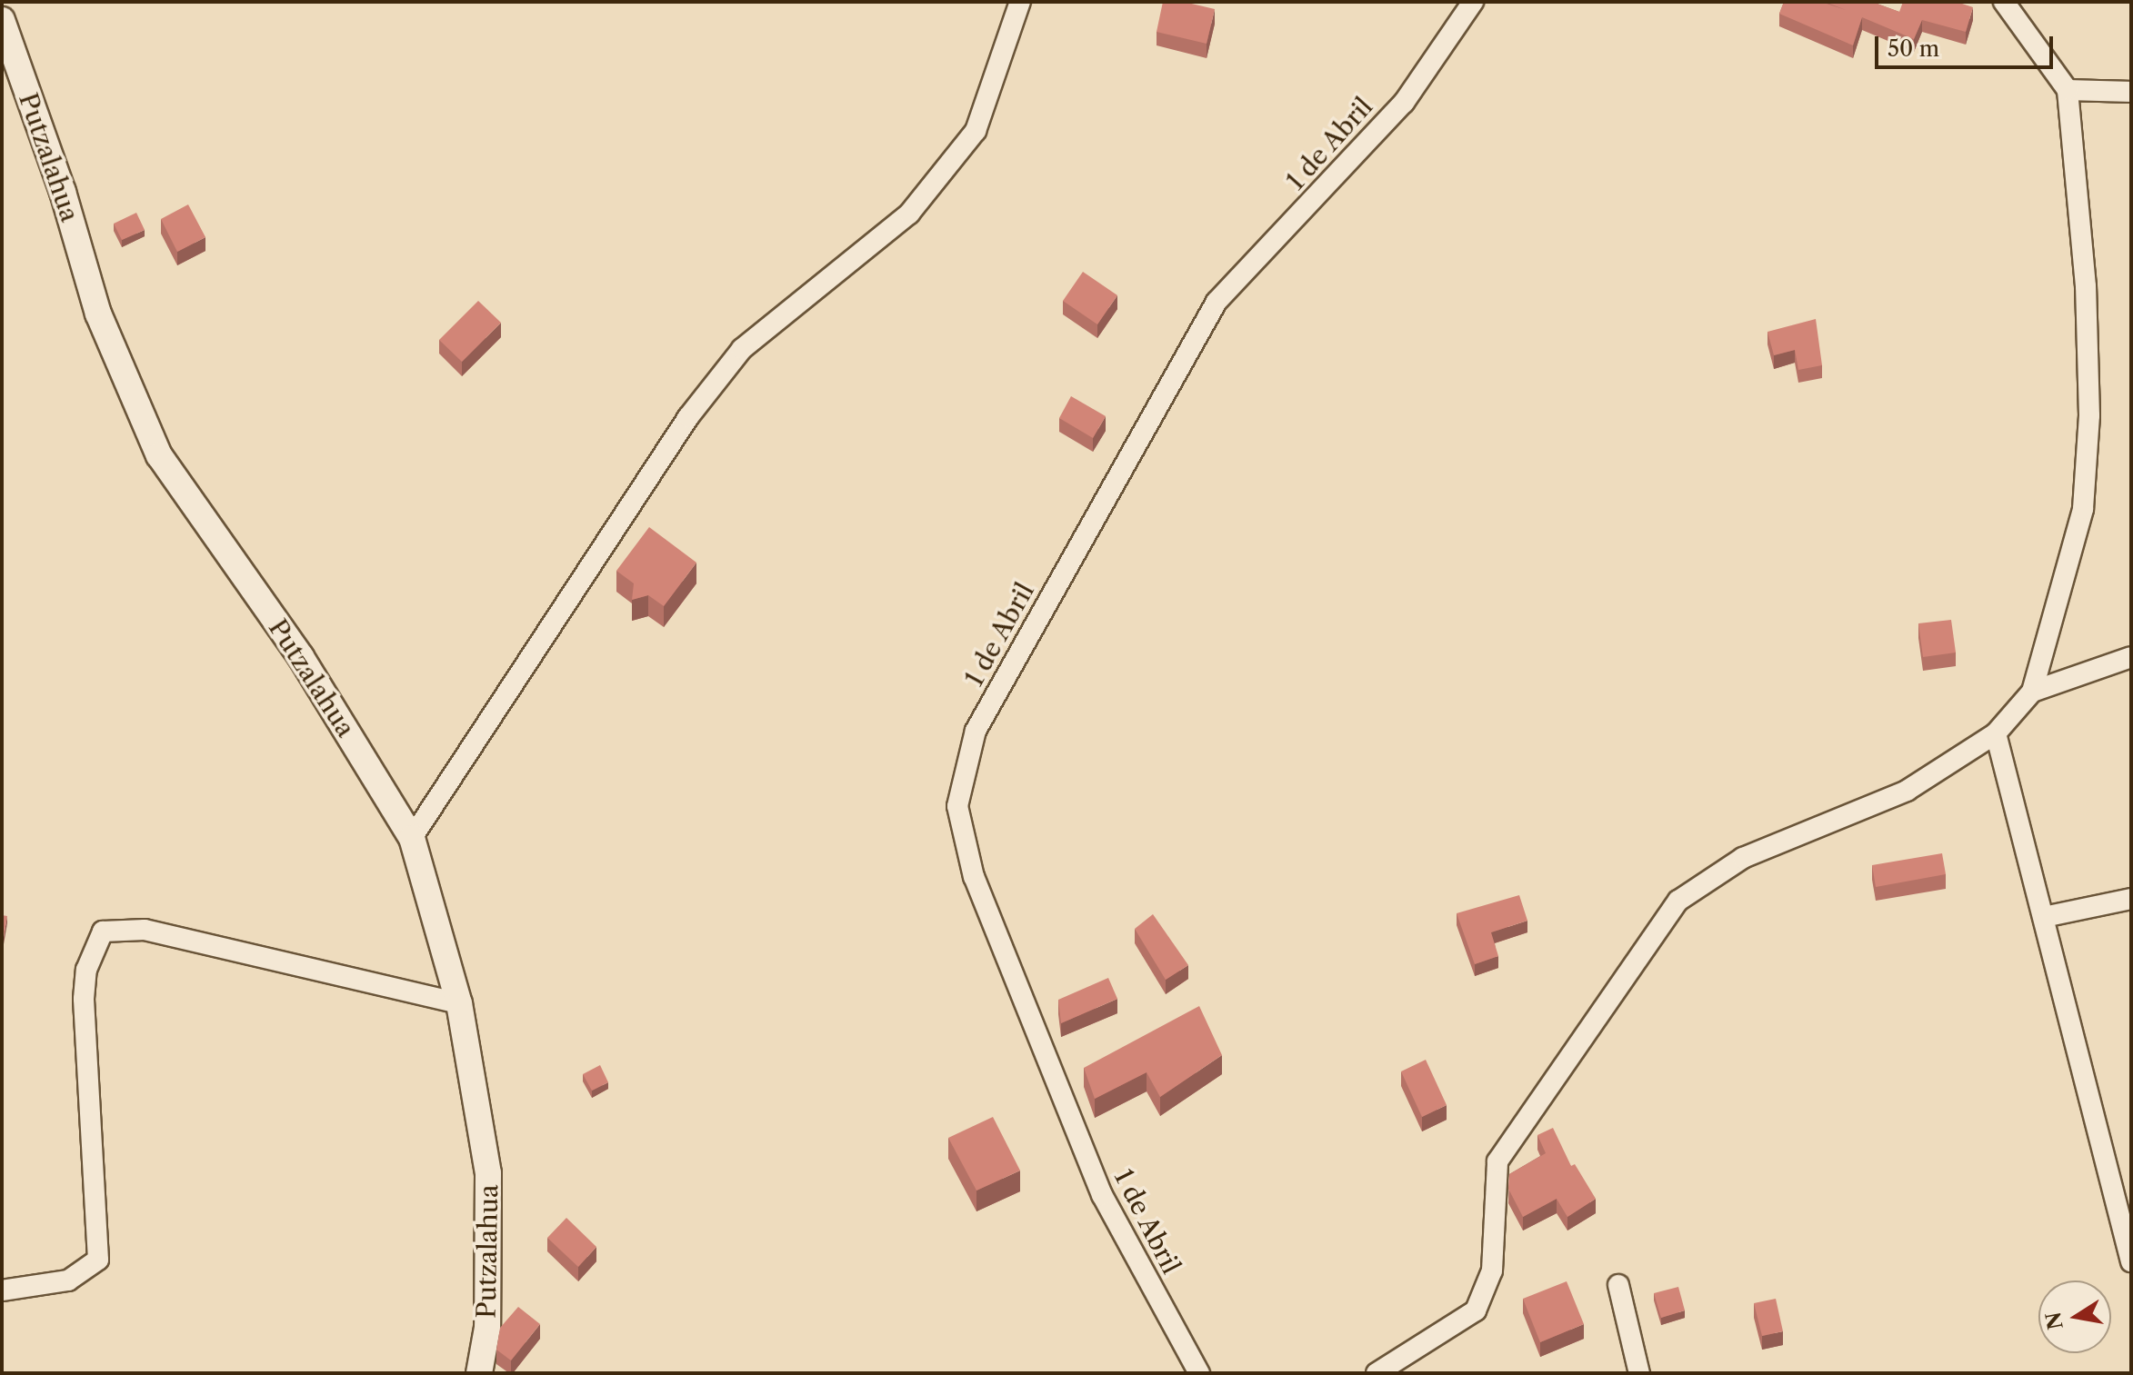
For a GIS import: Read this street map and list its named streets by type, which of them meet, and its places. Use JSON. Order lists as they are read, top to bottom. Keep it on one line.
{"streets":{"street":["1 de Abril","Putzalahua"]},"scale_bar":"50 m","north":"left"}
